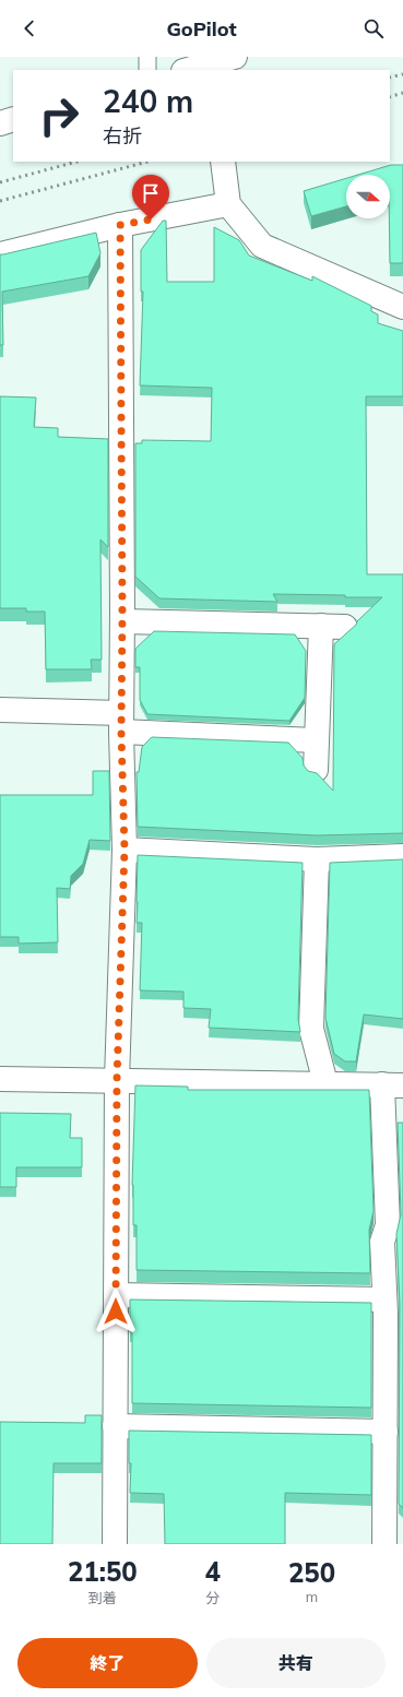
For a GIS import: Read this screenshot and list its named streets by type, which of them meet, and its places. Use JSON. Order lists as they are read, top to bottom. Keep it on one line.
{"north":"right","page":{"header":"GoPilot","turn":["240 m","右折"],"eta":["21:50","到着","4","分","250","m"],"buttons":["終了","共有"]}}
